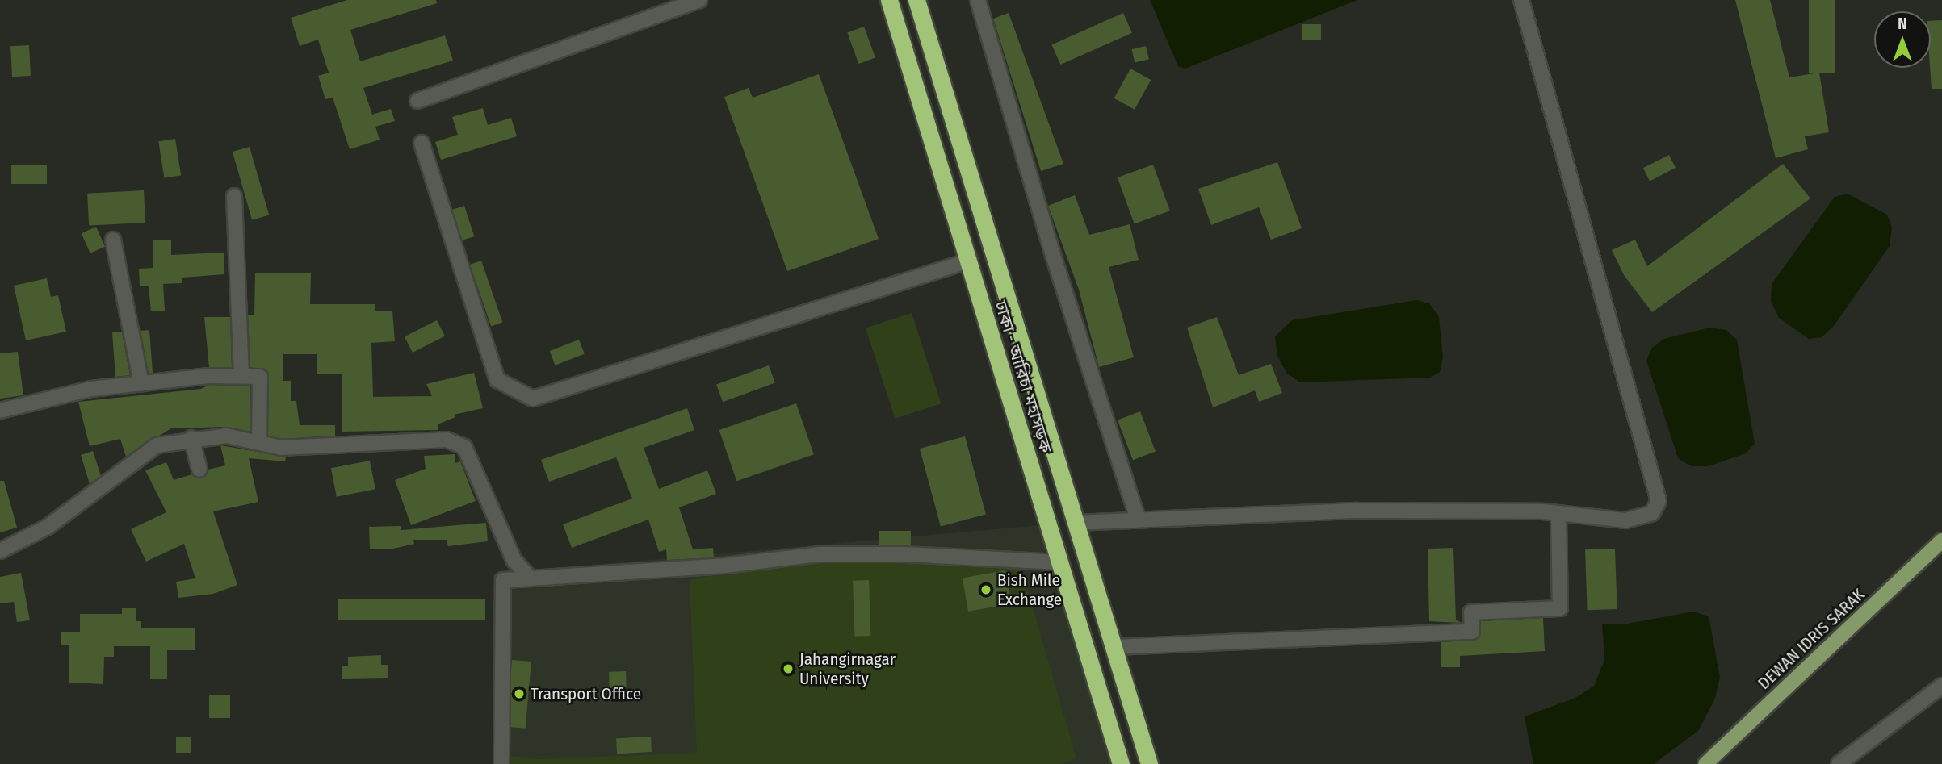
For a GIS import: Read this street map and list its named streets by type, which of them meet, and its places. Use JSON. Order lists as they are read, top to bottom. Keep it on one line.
{"streets":{"highway":["ঢাকা - আরিচা মহাসড়ক"],"main road":["DEWAN IDRIS SARAK"]},"places":["Bish Mile Exchange","Jahangirnagar University","Transport Office"],"north":"top"}
